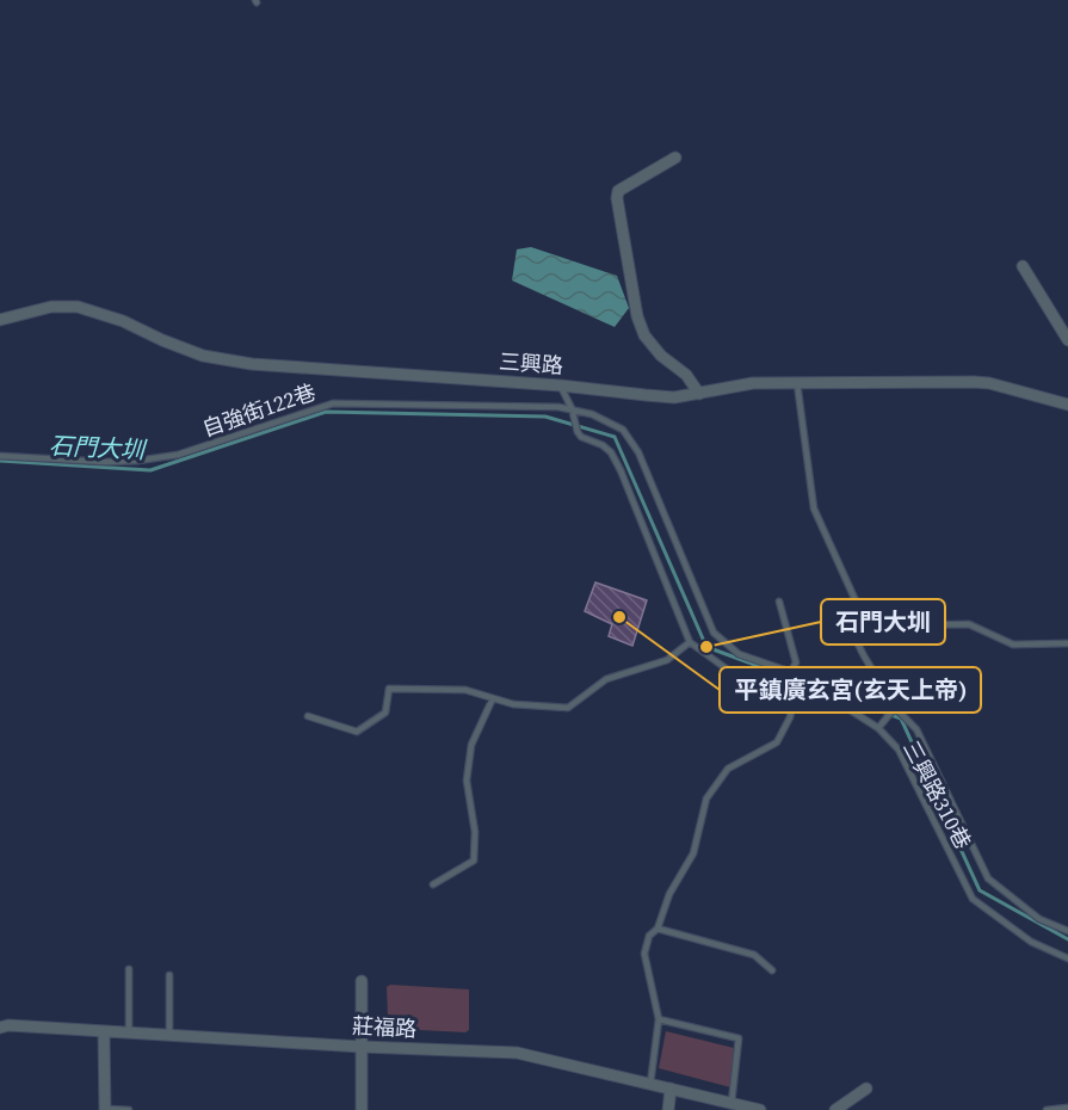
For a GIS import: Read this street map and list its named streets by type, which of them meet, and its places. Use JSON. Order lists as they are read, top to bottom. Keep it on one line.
{"streets":{"street":["三興路","莊福路"],"lane":["自強街122巷","三興路310巷"]},"crossings":[["自強街122巷","三興路310巷"]],"water":["石門大圳"],"places":["平鎮廣玄宮(玄天上帝)","石門大圳"]}
